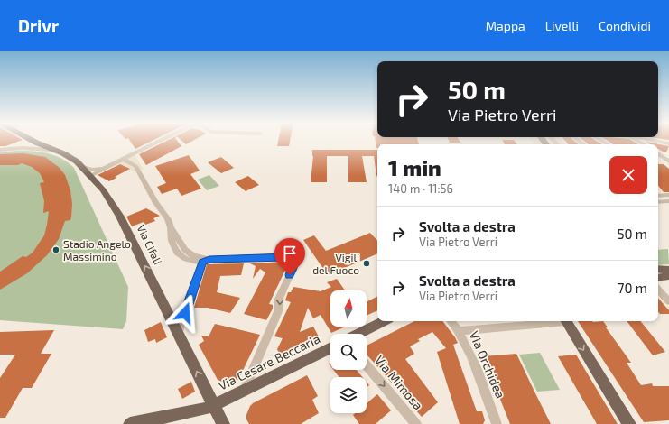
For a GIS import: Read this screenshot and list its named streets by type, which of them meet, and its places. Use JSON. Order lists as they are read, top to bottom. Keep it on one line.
{"streets":{"main road":["Via Cifali","Via Cesare Beccaria"],"street":["Via Orchidea","Via Mimosa"]},"crossings":[["Via Cifali","Via Cesare Beccaria"]],"one_way":["Via Cifali","Via Mimosa"],"places":["Stadio Angelo Massimino","Vigili del Fuoco"],"north":"top","page":{"header":"Drivr","nav":["Mappa","Livelli","Condividi"],"turn":["50 m","Via Pietro Verri"],"heading":["1 min","140 m · 11:56"],"list":[{"name":"Svolta a destra","note":"Via Pietro Verri","value":"50 m"},{"name":"Svolta a destra","note":"Via Pietro Verri","value":"70 m"}]}}
